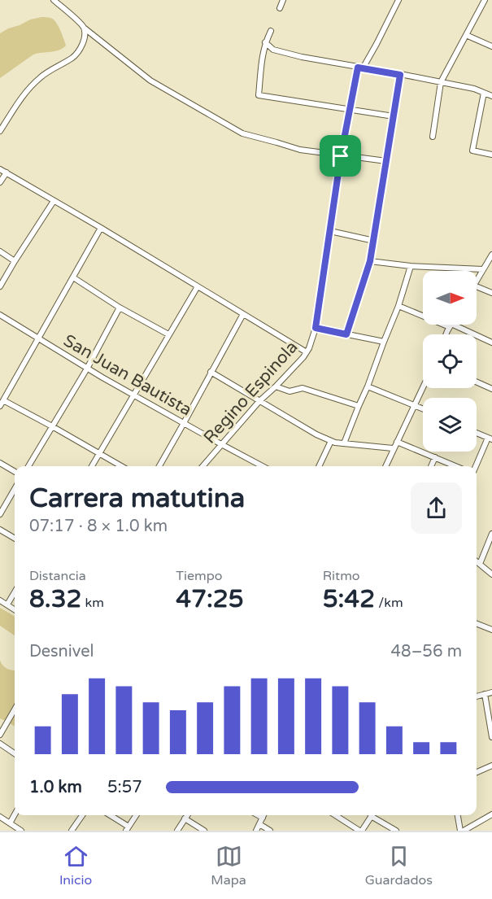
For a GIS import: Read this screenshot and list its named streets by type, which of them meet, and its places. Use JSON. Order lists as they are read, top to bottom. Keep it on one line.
{"streets":{"street":["San Juan Bautista","Regino Espinola"]},"crossings":[["San Juan Bautista","Regino Espinola"]],"north":"right","page":{"heading":["Carrera matutina","07:17 · 8 × 1.0 km"],"stats":[["Distancia","8.32 km"],["Tiempo","47:25"],["Ritmo","5:42 /km"]],"chart":["Desnivel","48–56 m"],"list":[{"name":"1.0 km","note":"5:57"}],"tabs":["Inicio","Mapa","Guardados"]}}
